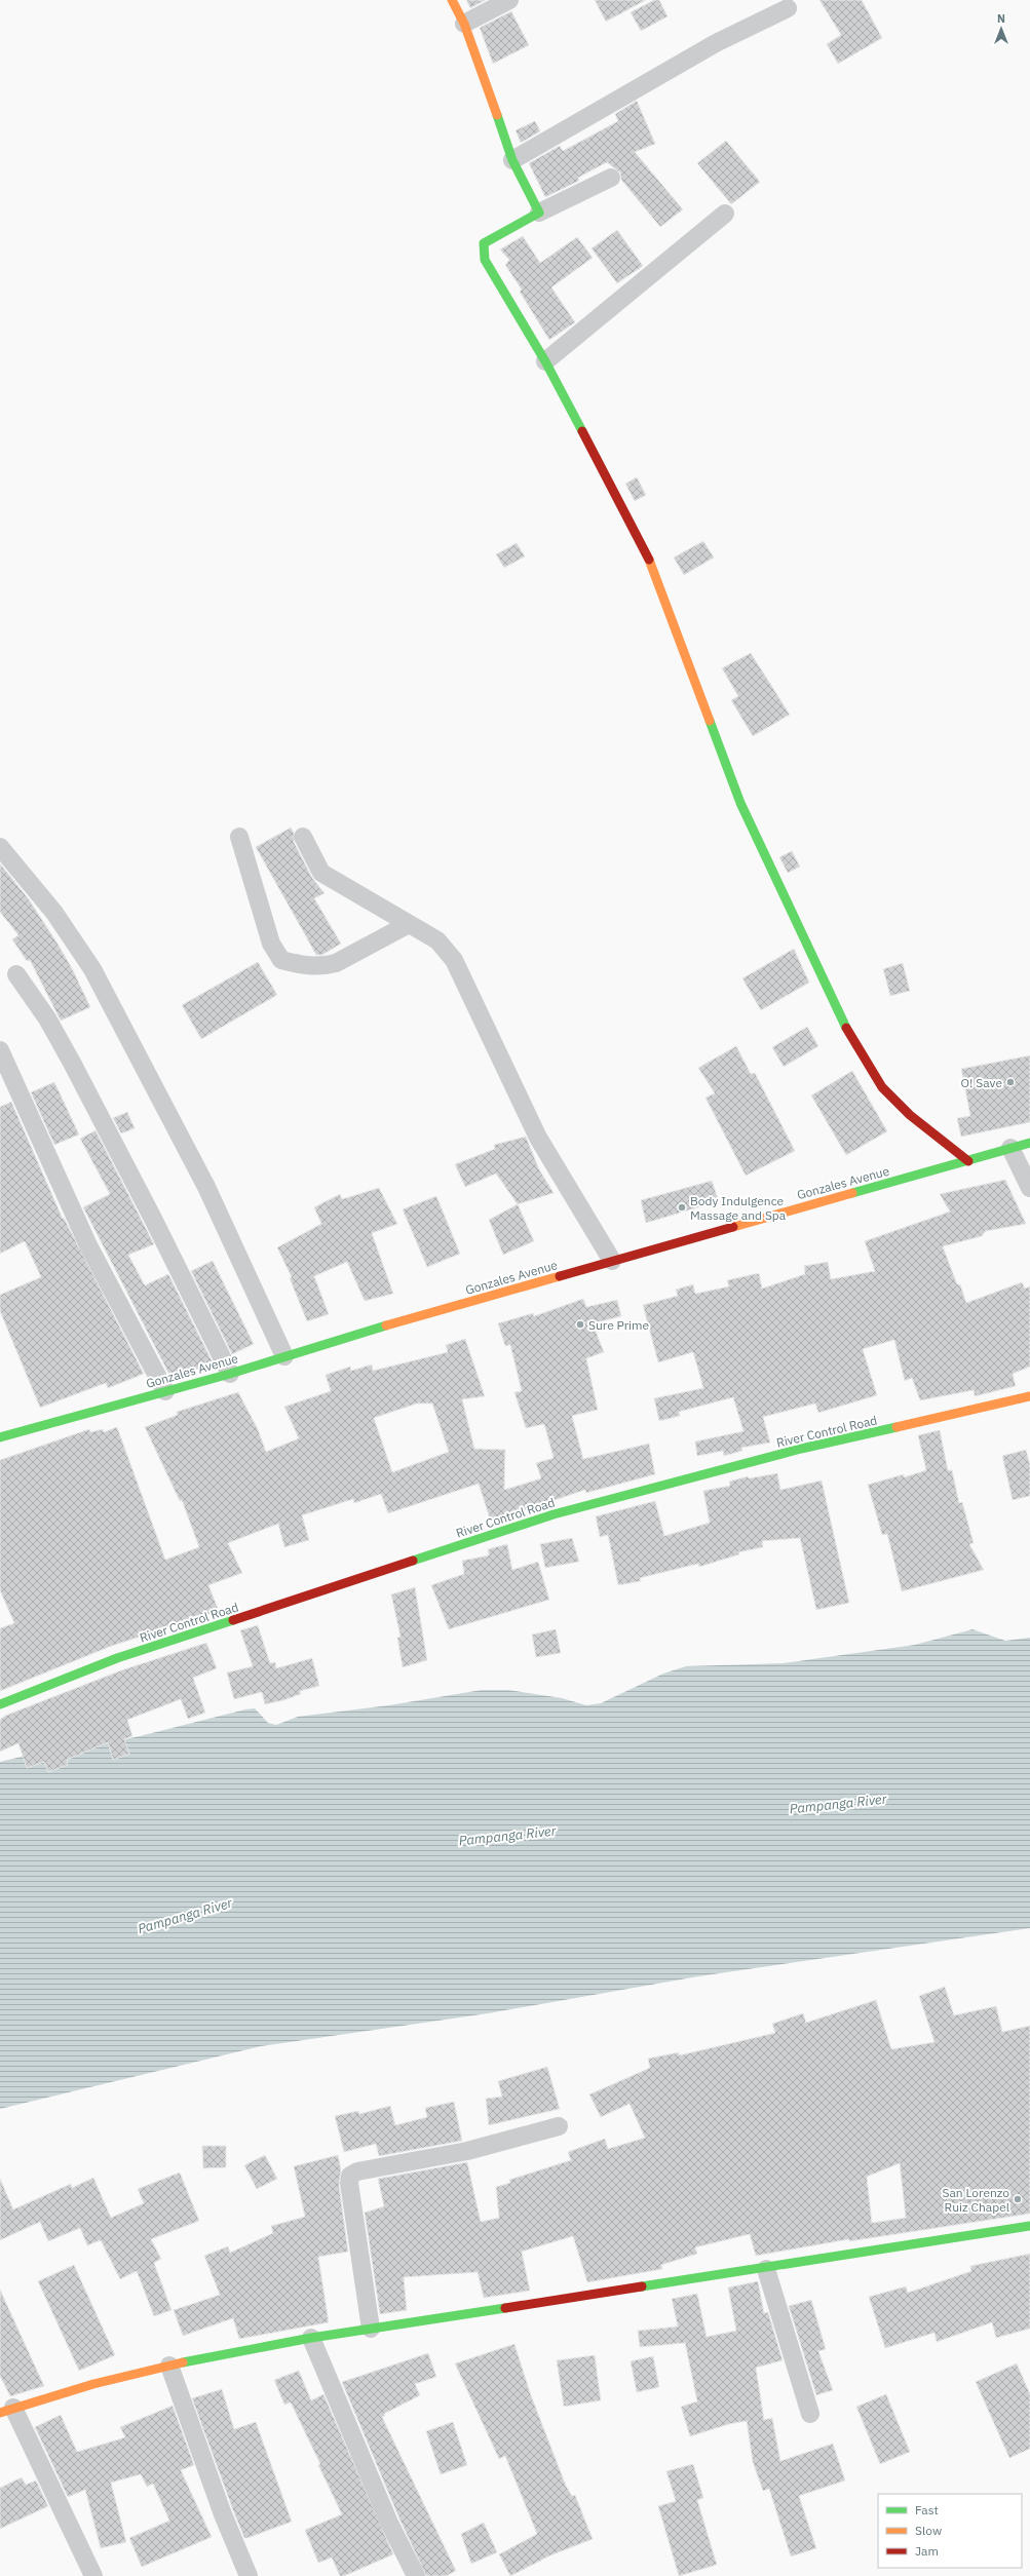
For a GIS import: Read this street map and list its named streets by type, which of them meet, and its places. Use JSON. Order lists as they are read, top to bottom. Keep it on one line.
{"streets":{"street":["Gonzales Avenue","River Control Road"]},"water":["Pampanga River"],"places":["O! Save","Body Indulgence Massage and Spa","Sure Prime","San Lorenzo Ruiz Chapel"],"legend":["Fast","Slow","Jam"],"north":"top"}
